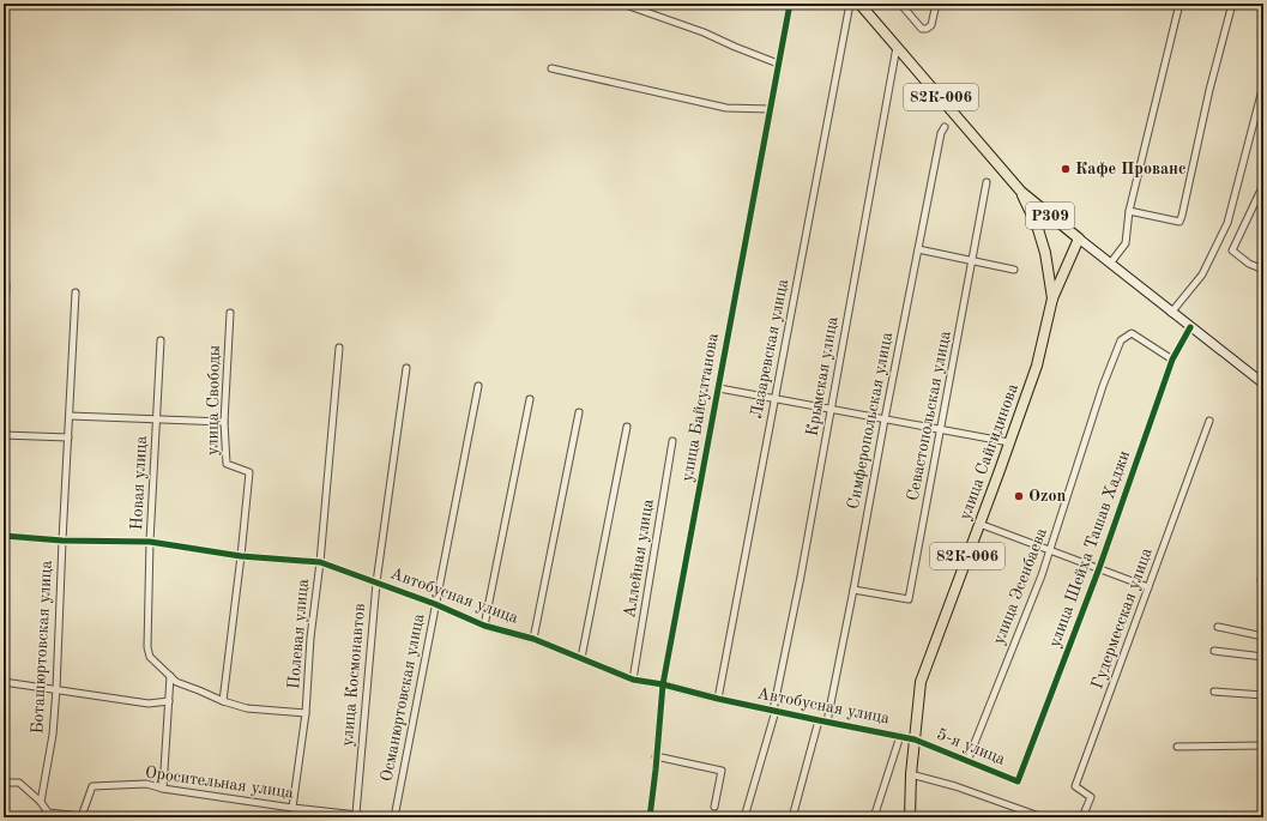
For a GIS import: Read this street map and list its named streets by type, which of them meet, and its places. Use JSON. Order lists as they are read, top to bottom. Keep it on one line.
{"streets":{"main road":["82К-006","Р309","улица Сайгидинова"],"street":["Лазаревская улица","Крымская улица","улица Свободы","улица Байсултанова","Севастопольская улица","Симферопольская улица","Новая улица","улица Шейха Ташав Хаджи","Аллейная улица","улица Эсенбаева","Автобусная улица","Гудермесская улица","Полевая улица","Боташюртовская улица","улица Космонавтов","Османюртовская улица","5-я улица","Оросительная улица"]},"crossings":[["82К-006","Р309"],["82К-006","Крымская улица"],["82К-006","улица Сайгидинова"],["Р309","улица Сайгидинова"],["Лазаревская улица","Автобусная улица"],["Крымская улица","Автобусная улица"],["улица Свободы","Новая улица"],["улица Свободы","Автобусная улица"],["улица Байсултанова","Автобусная улица"],["Севастопольская улица","Симферопольская улица"],["Симферопольская улица","Автобусная улица"],["улица Сайгидинова","Автобусная улица"],["улица Сайгидинова","5-я улица"],["Новая улица","Автобусная улица"],["Новая улица","Полевая улица"],["улица Шейха Ташав Хаджи","улица Эсенбаева"],["улица Шейха Ташав Хаджи","5-я улица"],["Аллейная улица","Автобусная улица"],["улица Эсенбаева","5-я улица"],["Автобусная улица","Полевая улица"],["Автобусная улица","Боташюртовская улица"],["Автобусная улица","улица Космонавтов"],["Автобусная улица","Османюртовская улица"],["Автобусная улица","5-я улица"],["Полевая улица","Оросительная улица"],["Боташюртовская улица","Оросительная улица"],["улица Космонавтов","Оросительная улица"]],"places":["Кафе Прованс","Ozon"]}
